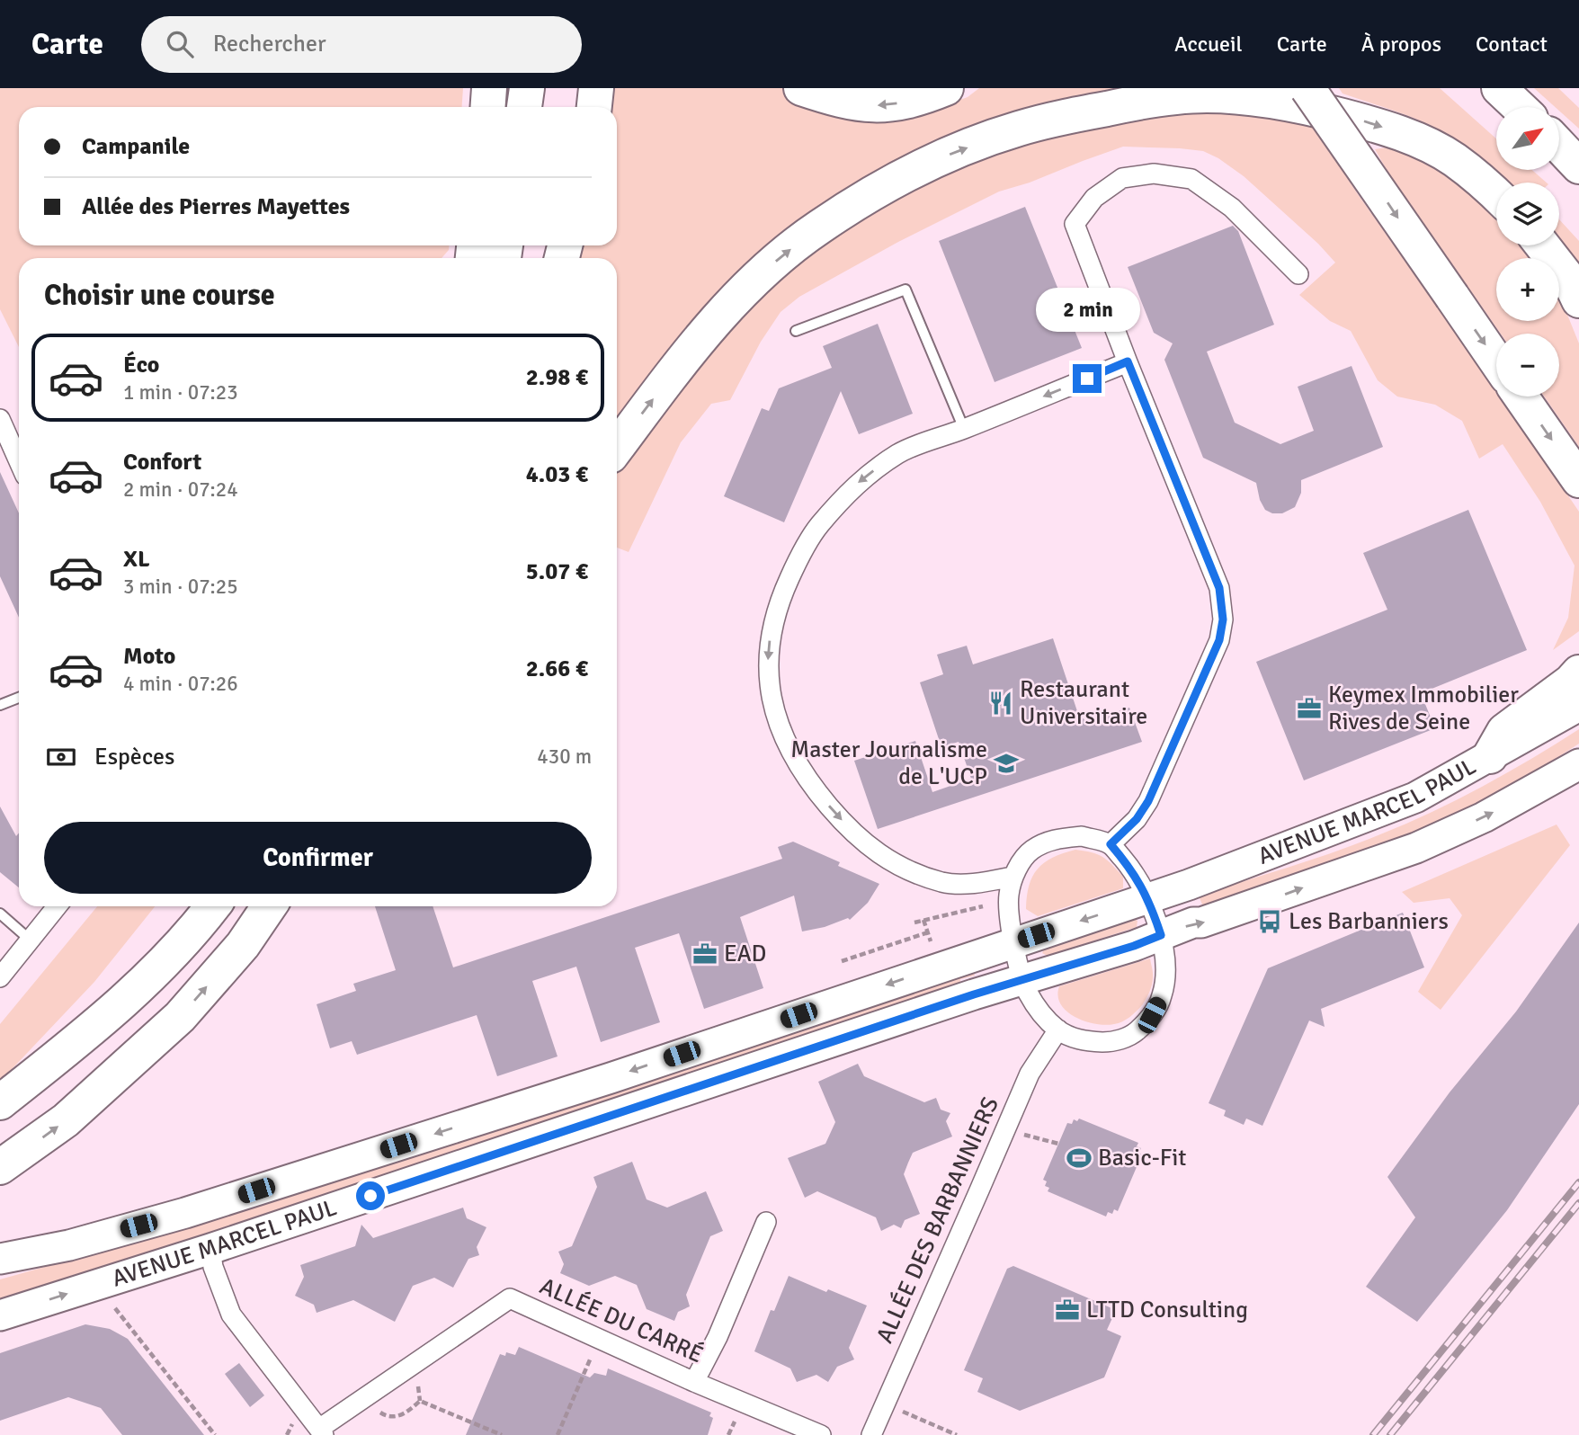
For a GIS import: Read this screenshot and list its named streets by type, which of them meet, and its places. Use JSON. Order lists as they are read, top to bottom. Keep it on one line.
{"streets":{"main road":["AVENUE MARCEL PAUL"],"street":["ALLÉE DES BARBANNIERS","ALLÉE DU CARRÉ"]},"places":{"restaurant":["Restaurant Universitaire"],"office":["Keymex Immobilier Rives de Seine","EAD","LTTD Consulting"],"school or university":["Master Journalisme de L'UCP"],"bus stop":["Les Barbanniers"],"sports":["Basic-Fit"]},"north":"top right","page":{"header":"Carte","search":"Rechercher","nav":["Accueil","Carte","À propos","Contact"],"map_buttons":["+","−"],"banner":["Campanile","Allée des Pierres Mayettes"],"heading":"Choisir une course","bubble":"2 min","list":[{"name":"Éco","note":"1 min · 07:23","value":"2.98 €"},{"name":"Confort","note":"2 min · 07:24","value":"4.03 €"},{"name":"XL","note":"3 min · 07:25","value":"5.07 €"},{"name":"Moto","note":"4 min · 07:26","value":"2.66 €"}],"pay":["Espèces","430 m"],"buttons":"Confirmer"}}
